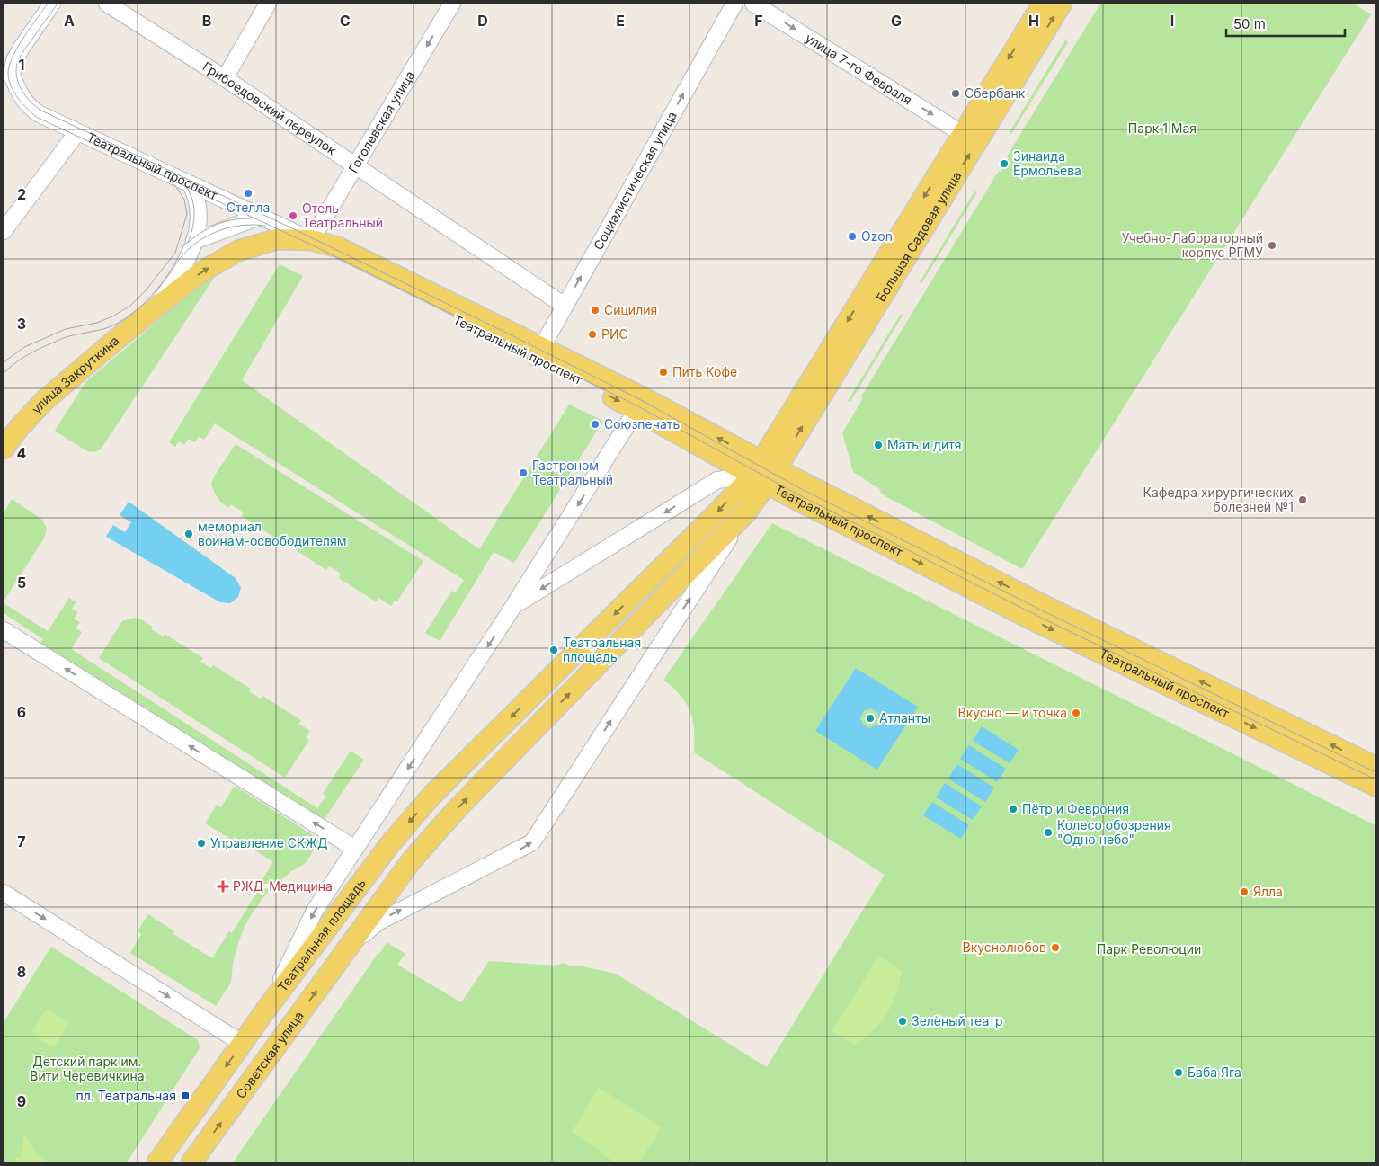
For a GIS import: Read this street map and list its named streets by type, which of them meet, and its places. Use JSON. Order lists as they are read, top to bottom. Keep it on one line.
{"streets":{"main road":["Театральный проспект","Большая Садовая улица","улица Закруткина","Театральная площадь","Советская улица"],"street":["улица 7-го Февраля","Грибоедовский переулок","Гоголевская улица","Социалистическая улица"]},"crossings":[["улица 7-го Февраля","Большая Садовая улица"],["Грибоедовский переулок","Гоголевская улица"],["Грибоедовский переулок","Социалистическая улица"],["Гоголевская улица","Театральный проспект"],["Гоголевская улица","улица Закруткина"],["Театральный проспект","Социалистическая улица"],["Театральный проспект","Большая Садовая улица"],["Театральный проспект","улица Закруткина"],["Театральный проспект","Театральная площадь"],["Большая Садовая улица","Театральная площадь"]],"one_way":["улица 7-го Февраля","Гоголевская улица","Социалистическая улица"],"parks":["Парк 1 Мая","Парк Революции","Детский парк им. Вити Черевичкина"],"places":{"other":["Сбербанк","Зинаида Ермольева","Стелла","Отель Театральный","Ozon","Учебно-Лабораторный корпус РГМУ","Сицилия","РИС","Пить Кофе","Союзпечать","Мать и дитя","Гастроном Театральный","Кафедра хирургических болезней №1","мемориал воинам-освободителям","Театральная площадь","Вкусно — и точка","Атланты","Пётр и Феврония","Колесо обозрения \"Одно небо\"","Управление СКЖД","Ялла","Вкуснолюбов","Зелёный театр","Баба Яга"],"health":["РЖД-Медицина"],"transit":["пл. Театральная"]},"scale_bar":"50 m","grid":{"columns":["A","B","C","D","E","F","G","H","I"],"rows":["1","2","3","4","5","6","7","8","9"]}}
